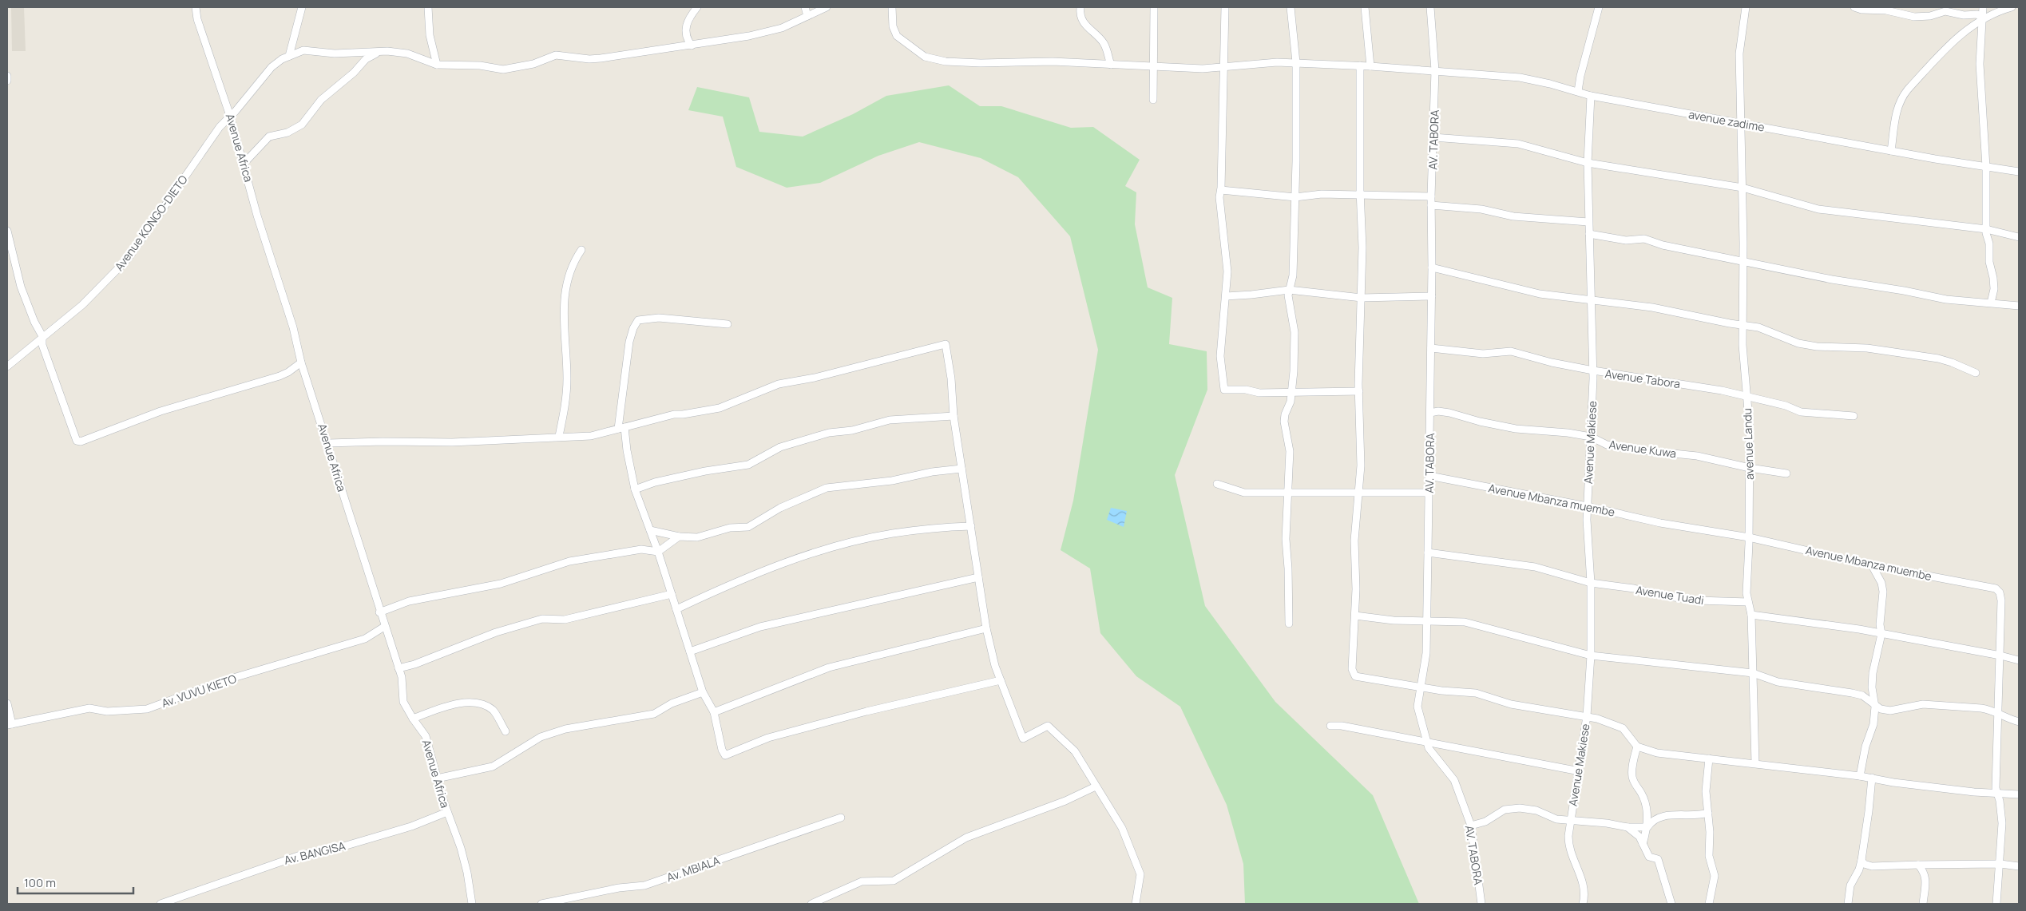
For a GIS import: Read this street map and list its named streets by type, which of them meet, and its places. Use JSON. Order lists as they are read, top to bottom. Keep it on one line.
{"streets":{"street":["avenue zadime","AV. TABORA","Avenue Africa","Avenue KONGO-DIETO","Avenue Tabora","Avenue Makiese","avenue Landu","Avenue Kuwa","Avenue Mbanza muembe","Avenue Tuadi","Av. VUVU KIETO","Av. BANGISA","Av. MBIALA"]},"crossings":[["avenue zadime","AV. TABORA"],["avenue zadime","Avenue Makiese"],["avenue zadime","avenue Landu"],["AV. TABORA","Avenue Tabora"],["AV. TABORA","Avenue Kuwa"],["AV. TABORA","Avenue Mbanza muembe"],["AV. TABORA","Avenue Tuadi"],["Avenue Africa","Avenue KONGO-DIETO"],["Avenue Africa","Av. VUVU KIETO"],["Avenue Africa","Av. BANGISA"],["Avenue Tabora","Avenue Makiese"],["Avenue Tabora","avenue Landu"],["Avenue Makiese","Avenue Kuwa"],["Avenue Makiese","Avenue Mbanza muembe"],["Avenue Makiese","Avenue Tuadi"],["avenue Landu","Avenue Kuwa"],["avenue Landu","Avenue Mbanza muembe"],["avenue Landu","Avenue Tuadi"]],"scale_bar":"100 m"}
